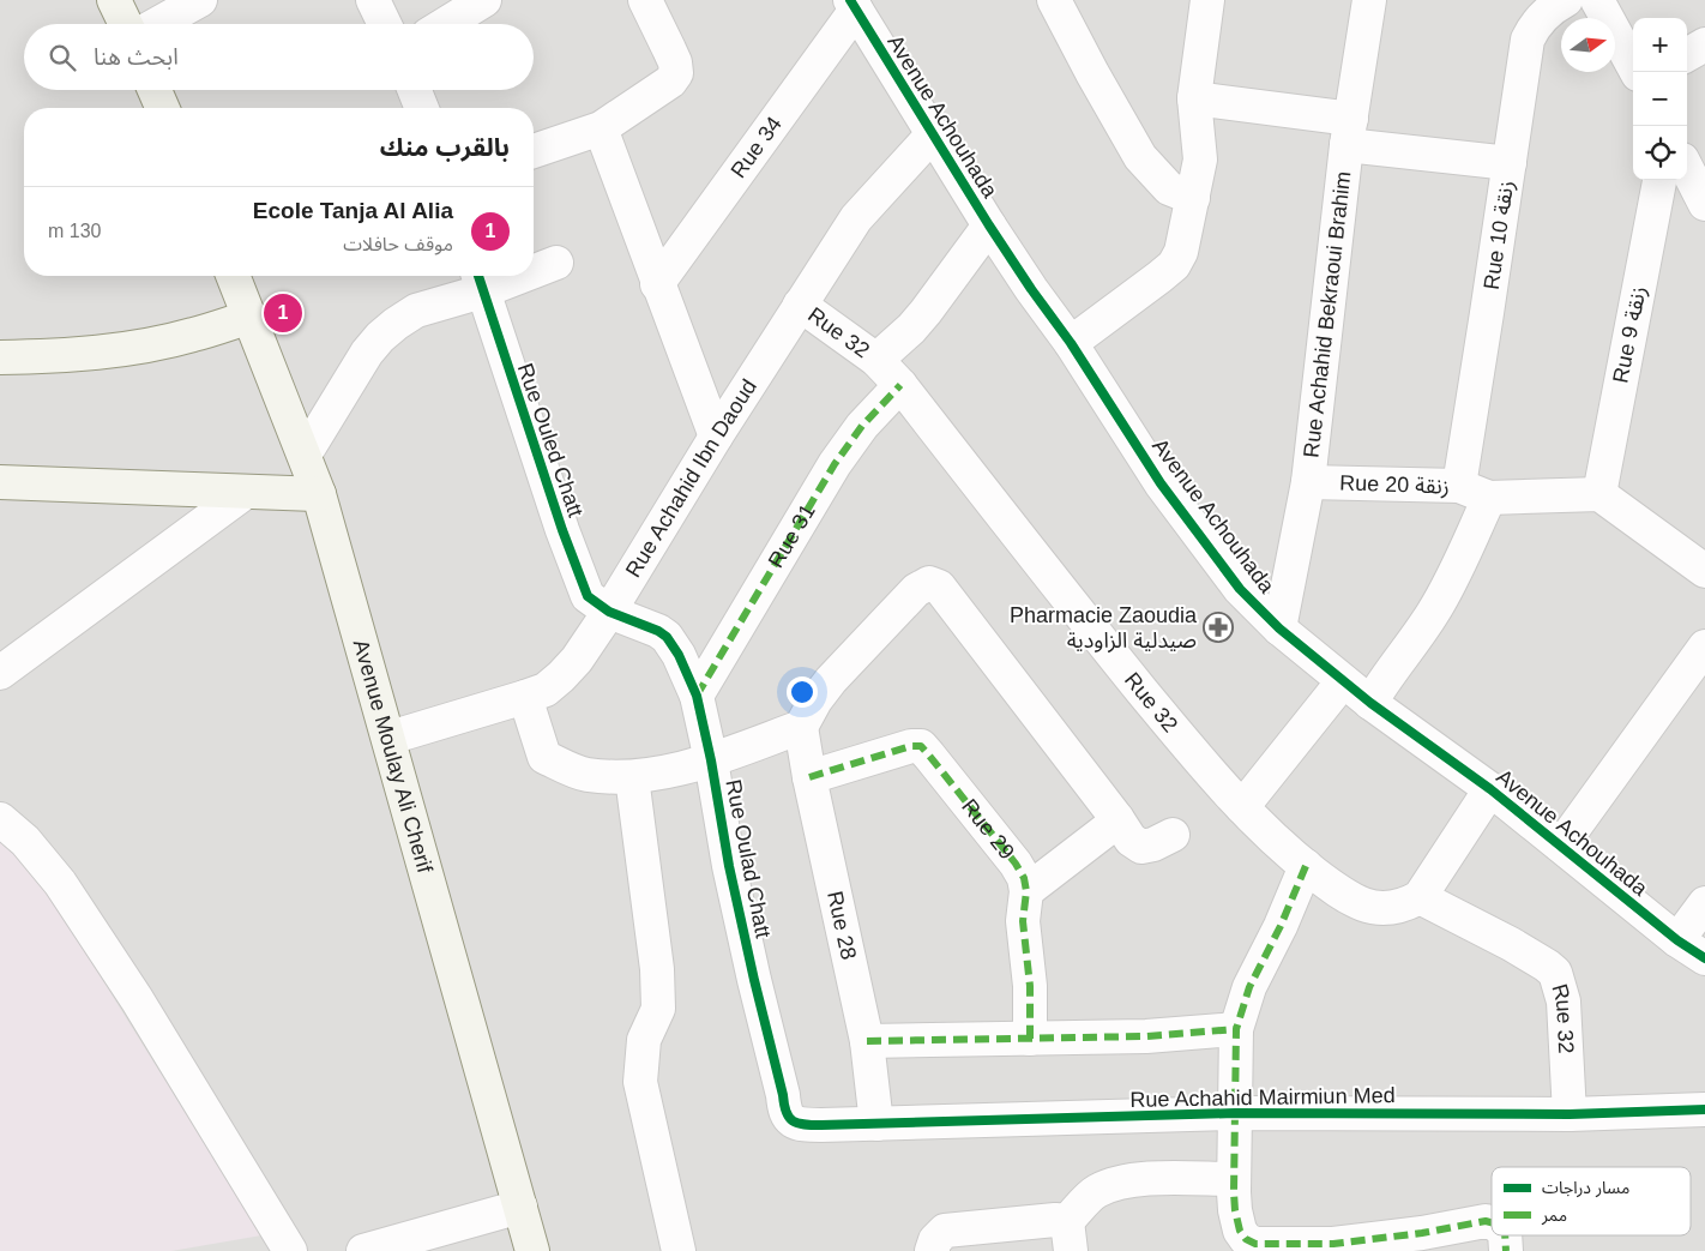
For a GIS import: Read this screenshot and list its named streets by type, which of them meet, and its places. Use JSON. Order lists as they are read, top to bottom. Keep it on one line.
{"streets":{"street":["Avenue Achouhada","Rue 34","Rue 10 زنقة","Rue Achahid Bekraoui Brahim","Rue 32","Rue 9 زنقة","Rue Ouled Chatt","Rue Achahid Ibn Daoud","Rue 20 زنقة","Rue 31","Avenue Moulay Ali Cherif","Rue 29","Rue Oulad Chatt","Rue 28","Rue Achahid Mairmiun Med"]},"crossings":[["Avenue Achouhada","Rue 34"],["Avenue Achouhada","Rue Achahid Bekraoui Brahim"],["Avenue Achouhada","Rue Achahid Ibn Daoud"],["Rue 10 زنقة","Rue 20 زنقة"],["Rue Achahid Bekraoui Brahim","Rue 20 زنقة"],["Rue 32","Rue Achahid Ibn Daoud"],["Rue 32","Rue 31"],["Rue 32","Rue Achahid Mairmiun Med"],["Rue 9 زنقة","Rue 20 زنقة"],["Rue Ouled Chatt","Rue Achahid Ibn Daoud"],["Rue Ouled Chatt","Rue Oulad Chatt"],["Rue Achahid Ibn Daoud","Avenue Moulay Ali Cherif"],["Rue Achahid Ibn Daoud","Rue Oulad Chatt"],["Rue 31","Rue Oulad Chatt"],["Rue 29","Rue 28"],["Rue Oulad Chatt","Rue Achahid Mairmiun Med"],["Rue 28","Rue Achahid Mairmiun Med"]],"places":{"pharmacy":["Pharmacie Zaoudia صيدلية الزاودية"]},"legend":["مسار دراجات","ممر"],"north":"right","page":{"map_buttons":["+","−"],"search":"ابحث هنا","heading":"بالقرب منك","list":[{"mark":"1","name":"Ecole Tanja Al Alia","note":"موقف حافلات","value":"130 m"}],"pins":"1"}}
